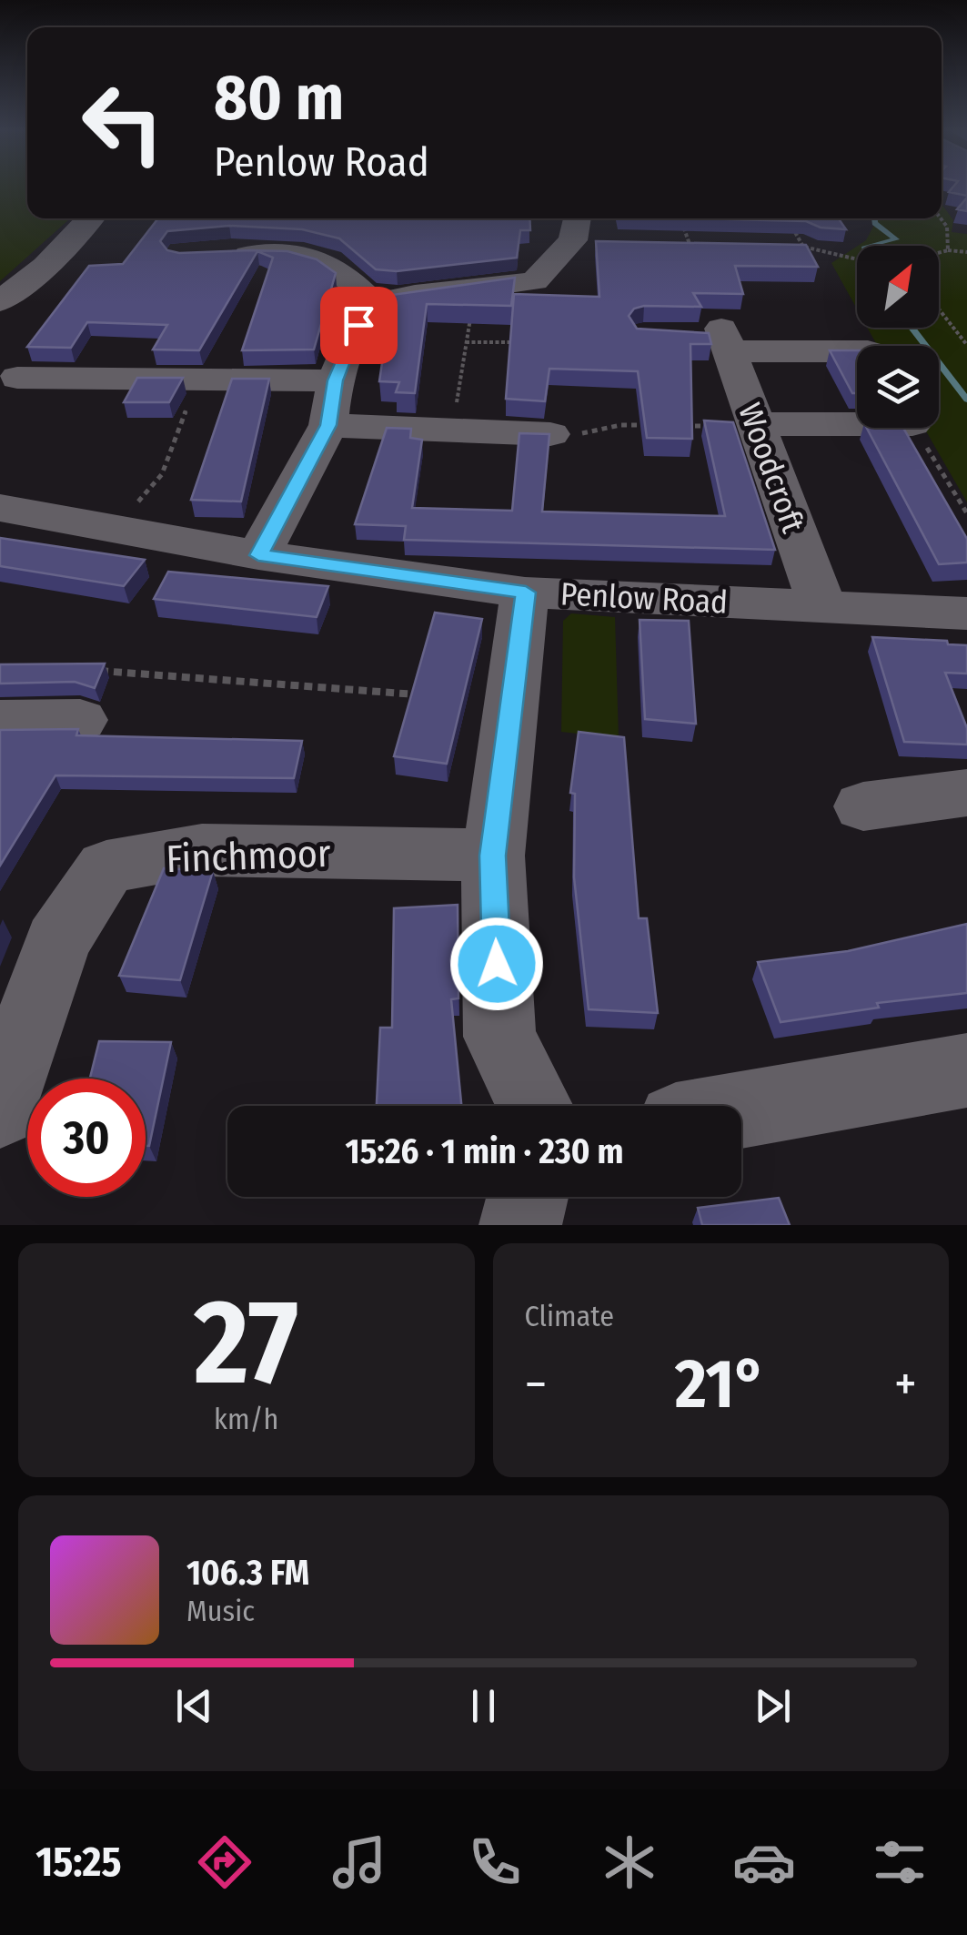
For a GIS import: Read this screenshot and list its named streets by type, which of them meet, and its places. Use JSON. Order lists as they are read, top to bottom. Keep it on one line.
{"streets":{"street":["Woodcroft","Penlow Road","Finchmoor"]},"crossings":[["Woodcroft","Penlow Road"]],"north":"top right","page":{"turn":["80 m","Penlow Road"],"limit":"30","trip":"15:26 · 1 min · 230 m","tile":[["27","km/h"],"Climate"],"heat":["−","21°","+"],"song":["106.3 FM","Music"],"tabs":"15:25"}}
